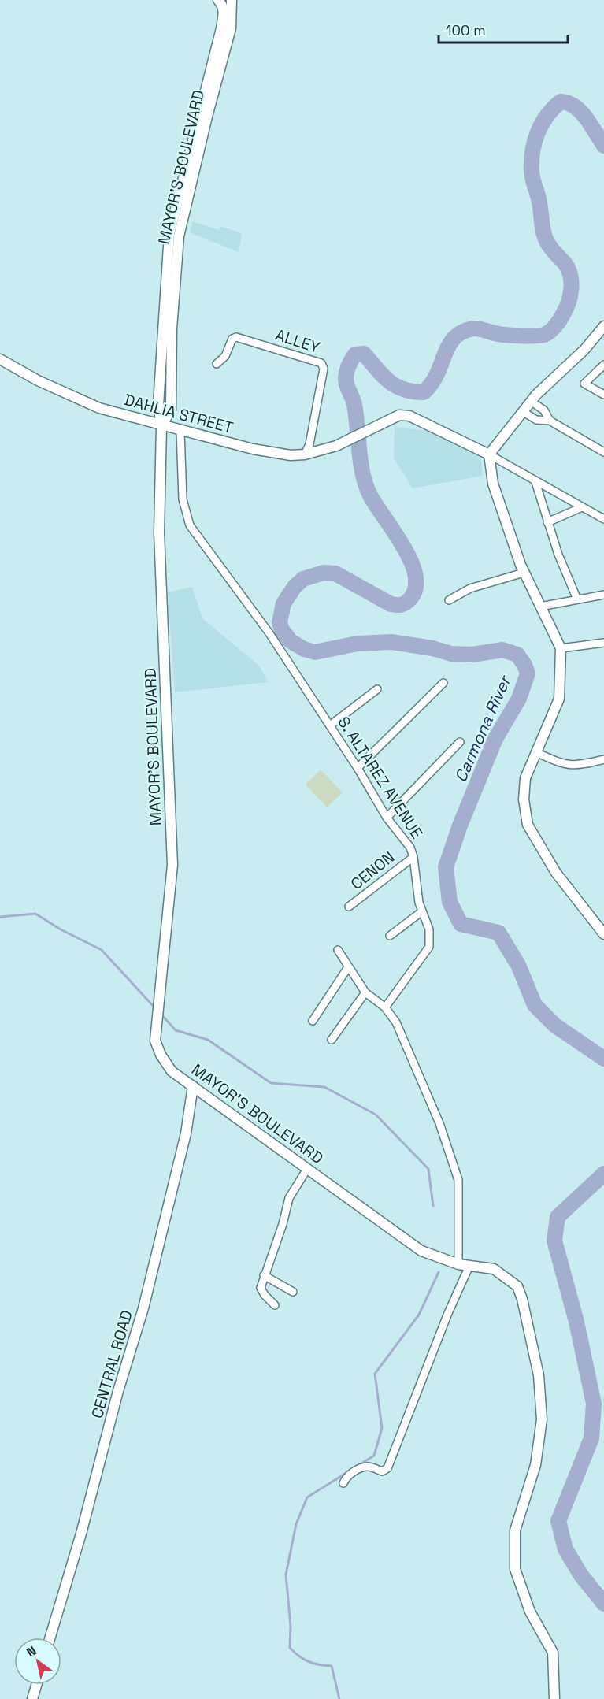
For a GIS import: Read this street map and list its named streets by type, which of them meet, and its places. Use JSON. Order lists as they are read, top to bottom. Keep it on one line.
{"streets":{"main road":["MAYOR'S BOULEVARD","DAHLIA STREET","CENTRAL ROAD"],"street":["ALLEY","S. ALTAREZ AVENUE","CENON"]},"crossings":[["MAYOR'S BOULEVARD","DAHLIA STREET"],["MAYOR'S BOULEVARD","CENTRAL ROAD"],["ALLEY","DAHLIA STREET"],["DAHLIA STREET","S. ALTAREZ AVENUE"],["S. ALTAREZ AVENUE","CENON"]],"water":["Carmona River"],"scale_bar":"100 m","north":"top left"}
